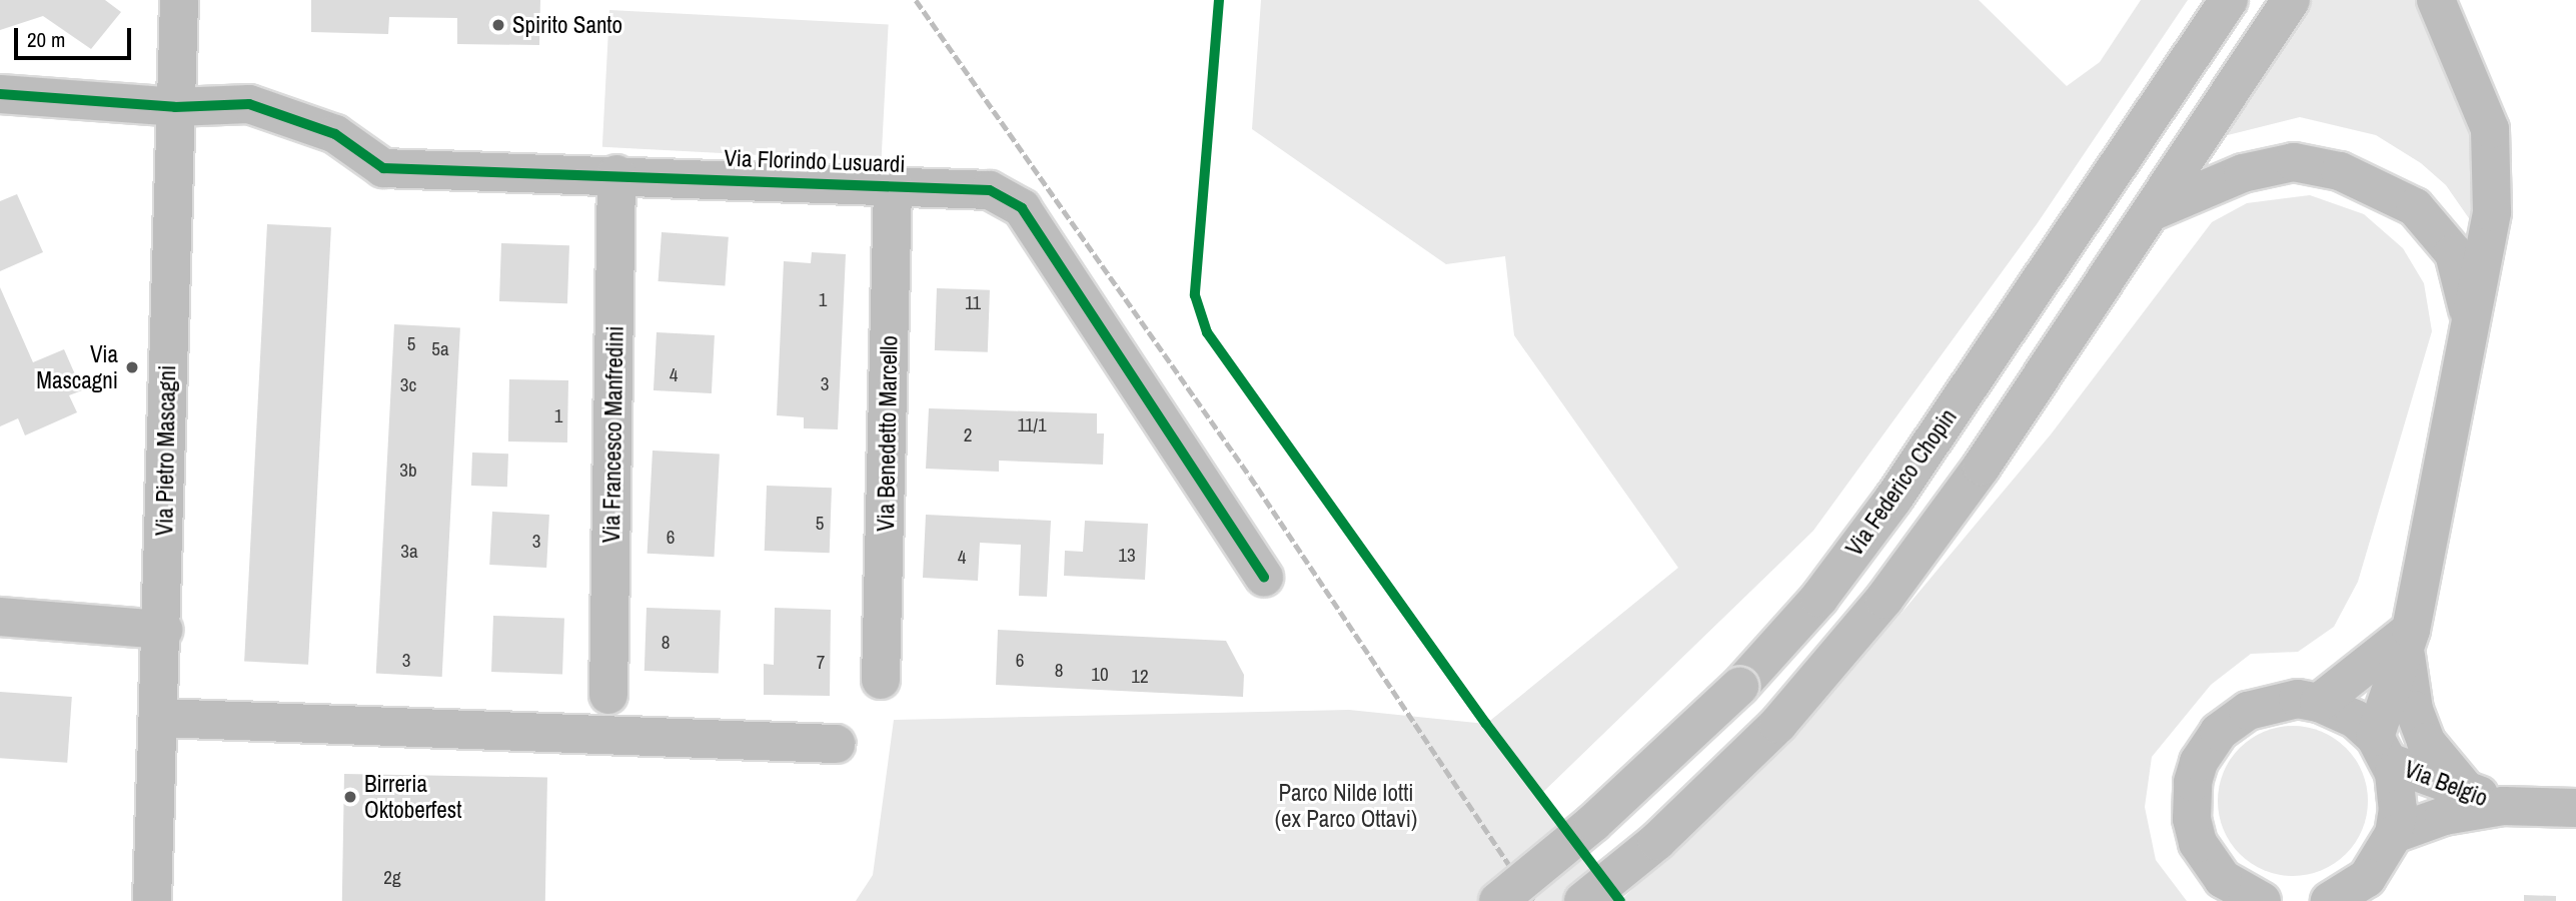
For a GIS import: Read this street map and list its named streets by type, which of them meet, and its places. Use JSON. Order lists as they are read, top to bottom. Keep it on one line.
{"streets":{"street":["Via Florindo Lusuardi","Via Benedetto Marcello","Via Francesco Manfredini","Via Pietro Mascagni","Via Federico Chopin","Via Belgio"]},"crossings":[["Via Florindo Lusuardi","Via Benedetto Marcello"],["Via Florindo Lusuardi","Via Francesco Manfredini"],["Via Florindo Lusuardi","Via Pietro Mascagni"]],"parks":["Parco Nilde Iotti (ex Parco Ottavi)"],"places":["Spirito Santo","Via Mascagni","Birreria Oktoberfest"],"house_numbers":["1","11","5","5a","4","3","3c","1","11/1","2","3b","5","6","3","3a","13","4","8","3","6","7","8","10","12","2g"],"scale_bar":"20 m"}
